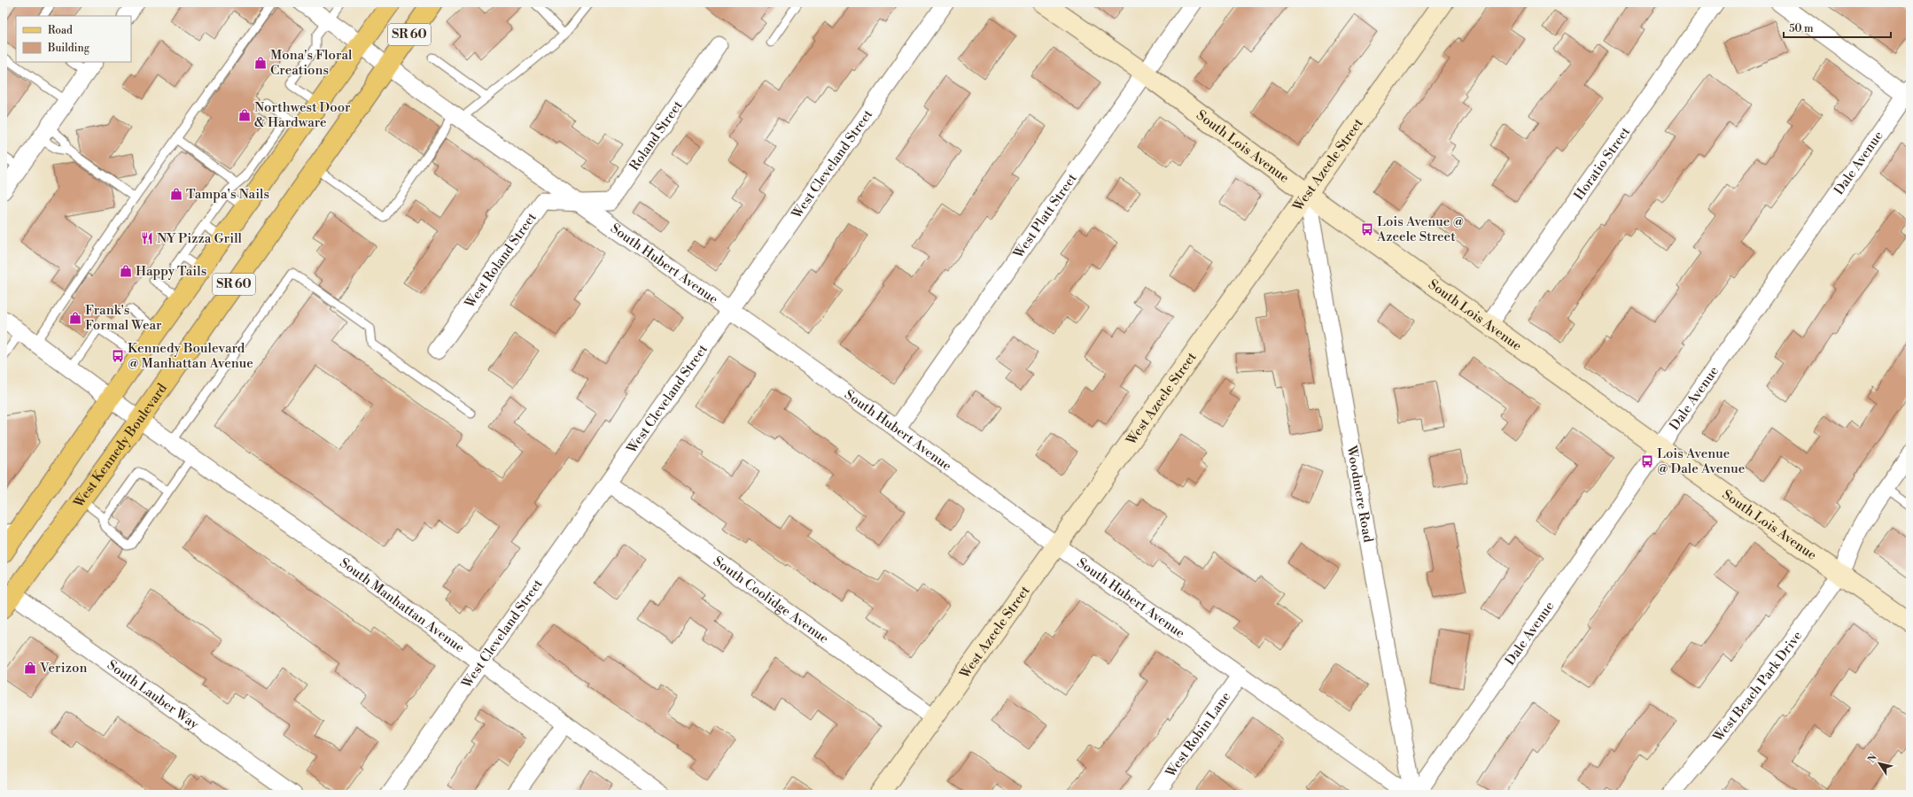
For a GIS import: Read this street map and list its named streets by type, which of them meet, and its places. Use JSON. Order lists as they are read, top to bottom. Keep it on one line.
{"streets":{"main road":["SR 60","West Kennedy Boulevard"],"street":["Roland Street","South Lois Avenue","Dale Avenue","West Cleveland Street","Horatio Street","West Azeele Street","West Platt Street","West Roland Street","South Hubert Avenue","Woodmere Road","South Coolidge Avenue","South Manhattan Avenue","West Beach Park Drive","South Lauber Way","West Robin Lane"]},"crossings":[["SR 60","South Hubert Avenue"],["SR 60","South Manhattan Avenue"],["Roland Street","West Roland Street"],["Roland Street","South Hubert Avenue"],["South Lois Avenue","Dale Avenue"],["South Lois Avenue","Horatio Street"],["South Lois Avenue","West Azeele Street"],["South Lois Avenue","West Platt Street"],["South Lois Avenue","Woodmere Road"],["South Lois Avenue","West Beach Park Drive"],["West Cleveland Street","South Hubert Avenue"],["West Cleveland Street","South Coolidge Avenue"],["West Cleveland Street","South Manhattan Avenue"],["West Azeele Street","South Hubert Avenue"],["West Azeele Street","Woodmere Road"],["West Azeele Street","South Coolidge Avenue"],["West Platt Street","South Hubert Avenue"],["West Roland Street","South Hubert Avenue"],["South Hubert Avenue","West Kennedy Boulevard"],["South Hubert Avenue","West Robin Lane"],["West Kennedy Boulevard","South Manhattan Avenue"],["West Kennedy Boulevard","South Lauber Way"]],"places":{"shop":["Mona's Floral Creations","Northwest Door & Hardware","Tampa's Nails","Happy Tails","Frank's Formal Wear","Verizon"],"bus stop":["Lois Avenue @ Azeele Street","Kennedy Boulevard @ Manhattan Avenue","Lois Avenue @ Dale Avenue"],"restaurant":["NY Pizza Grill"]},"legend":["Road","Building"],"scale_bar":"50 m","north":"top left"}
